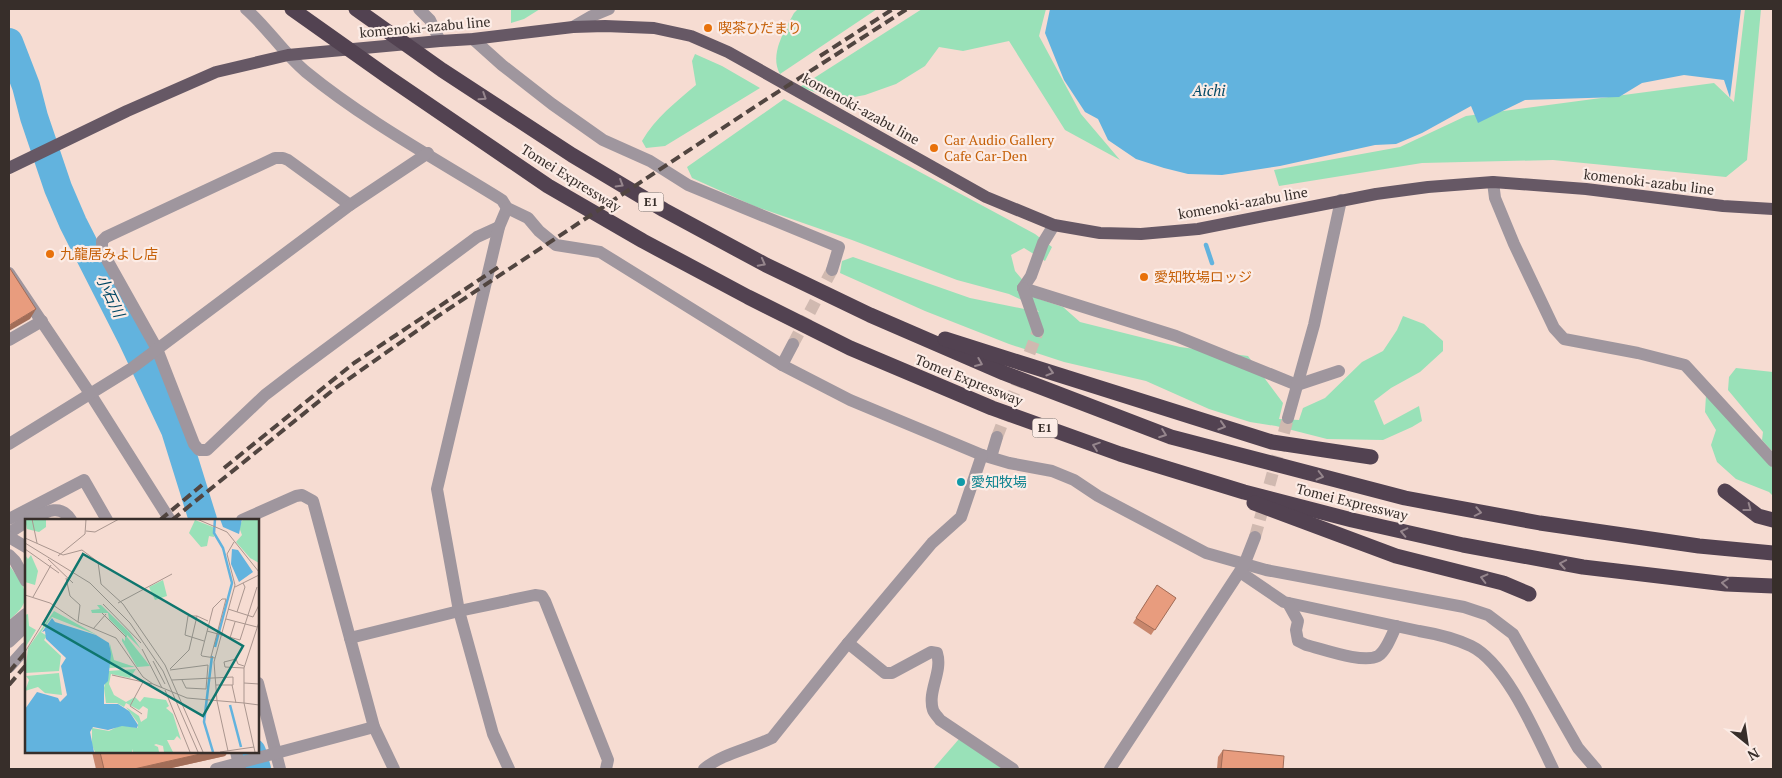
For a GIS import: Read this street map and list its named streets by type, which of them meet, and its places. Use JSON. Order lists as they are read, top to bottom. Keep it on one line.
{"streets":{"highway":["Tomei Expressway","E1"],"main road":["komenoki-azabu line"]},"water":["Aichi","小石川"],"places":["喫茶ひだまり","Car Audio Gallery Cafe Car-Den","九龍居みよし店","愛知牧場ロッジ","愛知牧場"],"north":"bottom right"}
